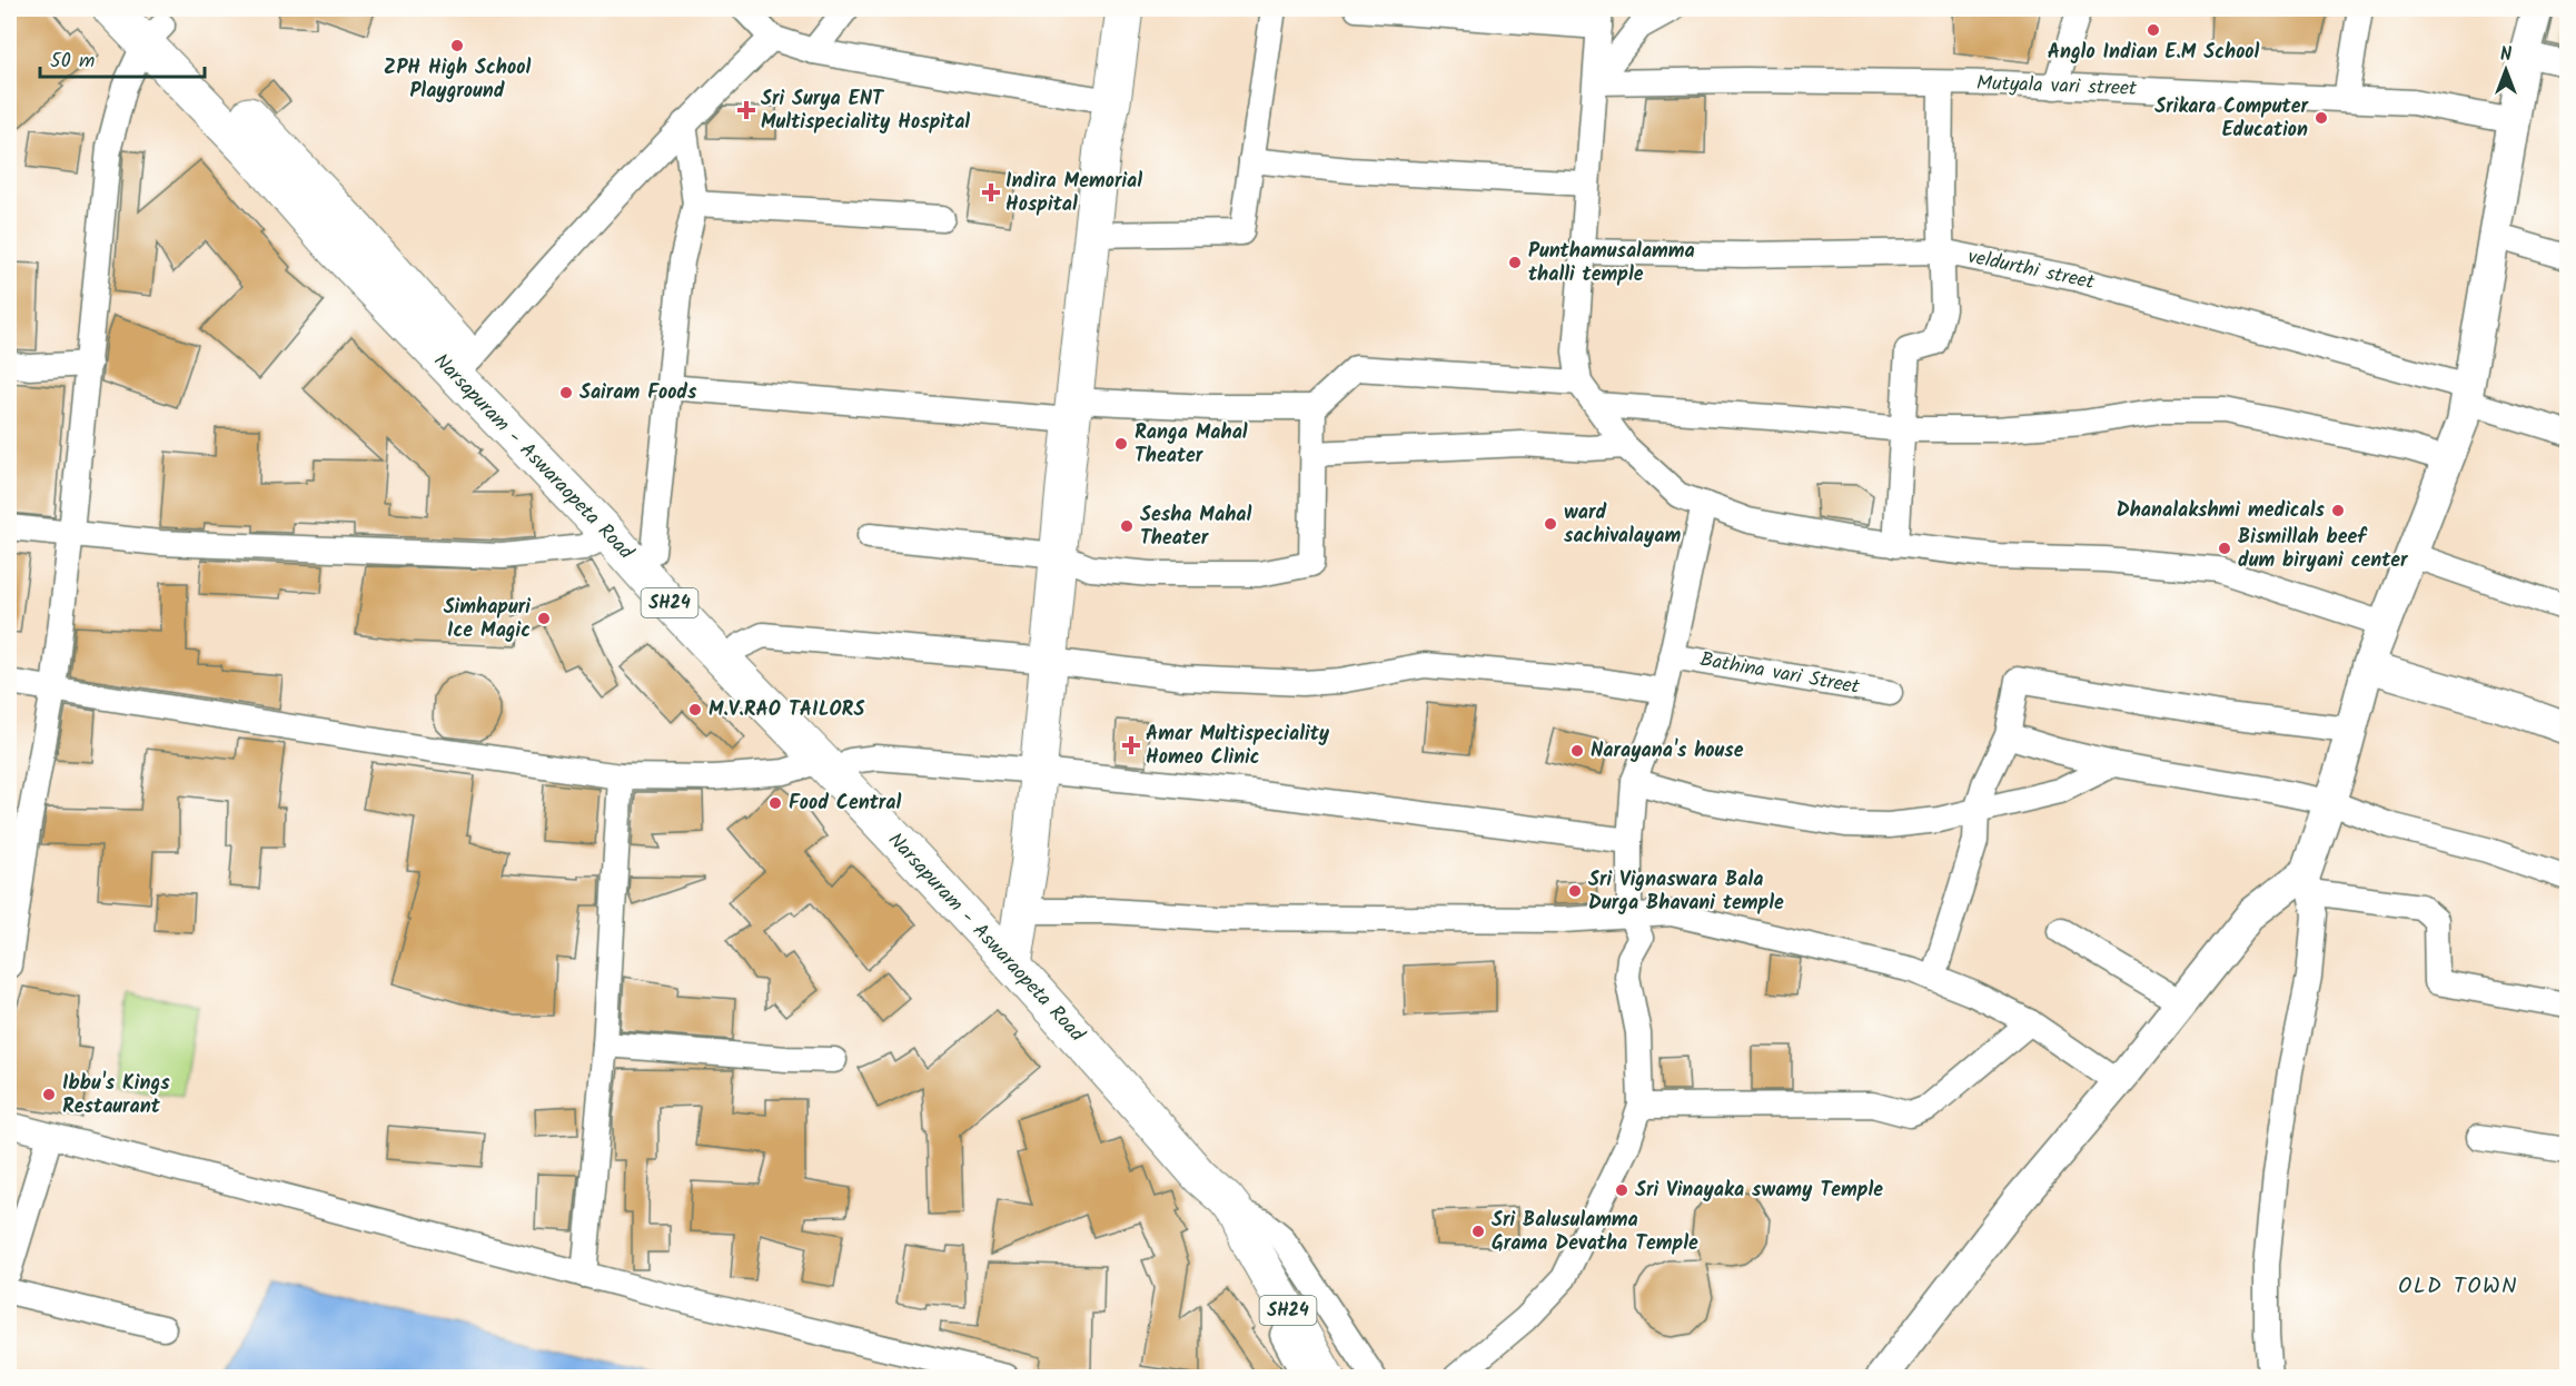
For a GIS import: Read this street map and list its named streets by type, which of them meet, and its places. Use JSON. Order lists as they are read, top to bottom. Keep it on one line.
{"streets":{"main road":["Narsapuram - Aswaraopeta Road","SH24"],"street":["Mutyala vari street","veldurthi street","Bathina vari Street"]},"districts":["OLD TOWN"],"places":{"other":["Anglo Indian E.M School","ZPH High School Playground","Srikara Computer Education","Punthamusalamma thalli temple","Sairam Foods","Ranga Mahal Theater","Dhanalakshmi medicals","ward sachivalayam","Sesha Mahal Theater","Bismillah beef dum biryani center","Simhapuri Ice Magic","M.V.RAO TAILORS","Narayana's house","Food Central","Sri Vignaswara Bala Durga Bhavani temple","Ibbu's Kings Restaurant","Sri Vinayaka swamy Temple","Sri Balusulamma Grama Devatha Temple"],"health":["Sri Surya ENT Multispeciality Hospital","Indira Memorial Hospital","Amar Multispeciality Homeo Clinic"]},"scale_bar":"50 m","north":"top"}
